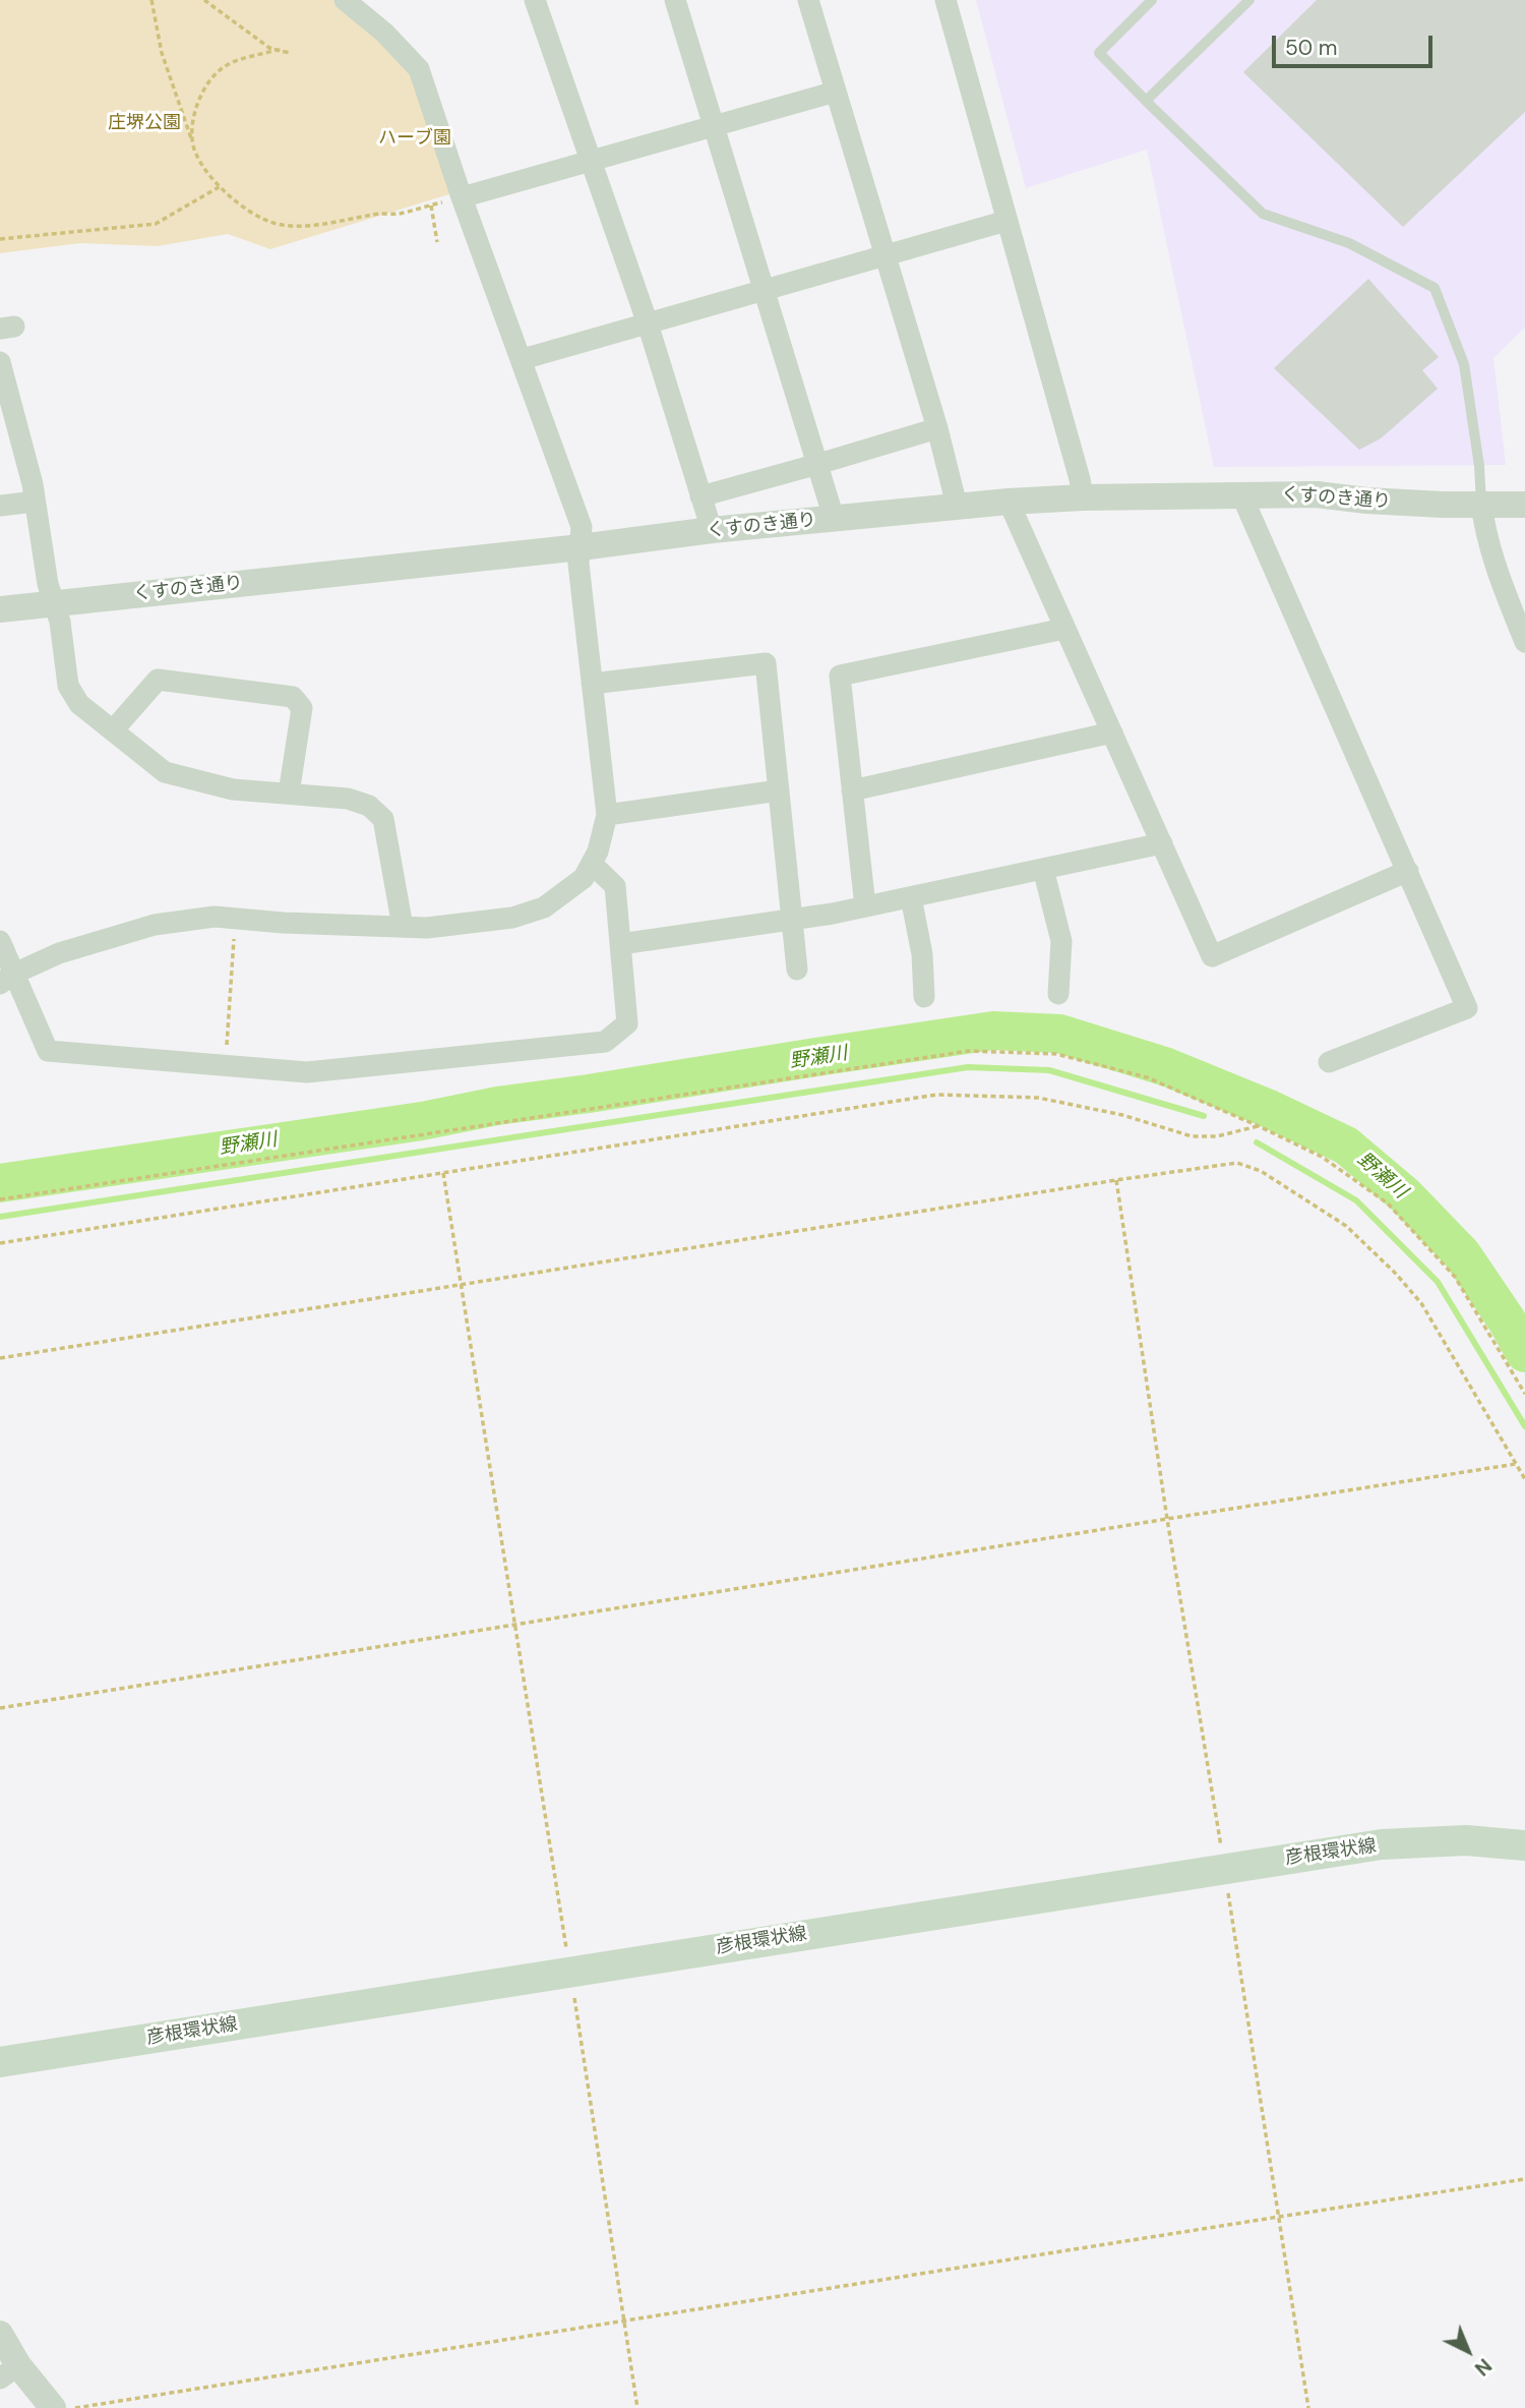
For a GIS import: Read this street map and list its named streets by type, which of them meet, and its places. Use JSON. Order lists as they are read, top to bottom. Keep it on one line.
{"streets":{"main road":["彦根環状線"],"street":["くすのき通り"]},"water":["野瀬川"],"parks":["庄堺公園","ハーブ園"],"scale_bar":"50 m","north":"bottom right"}
